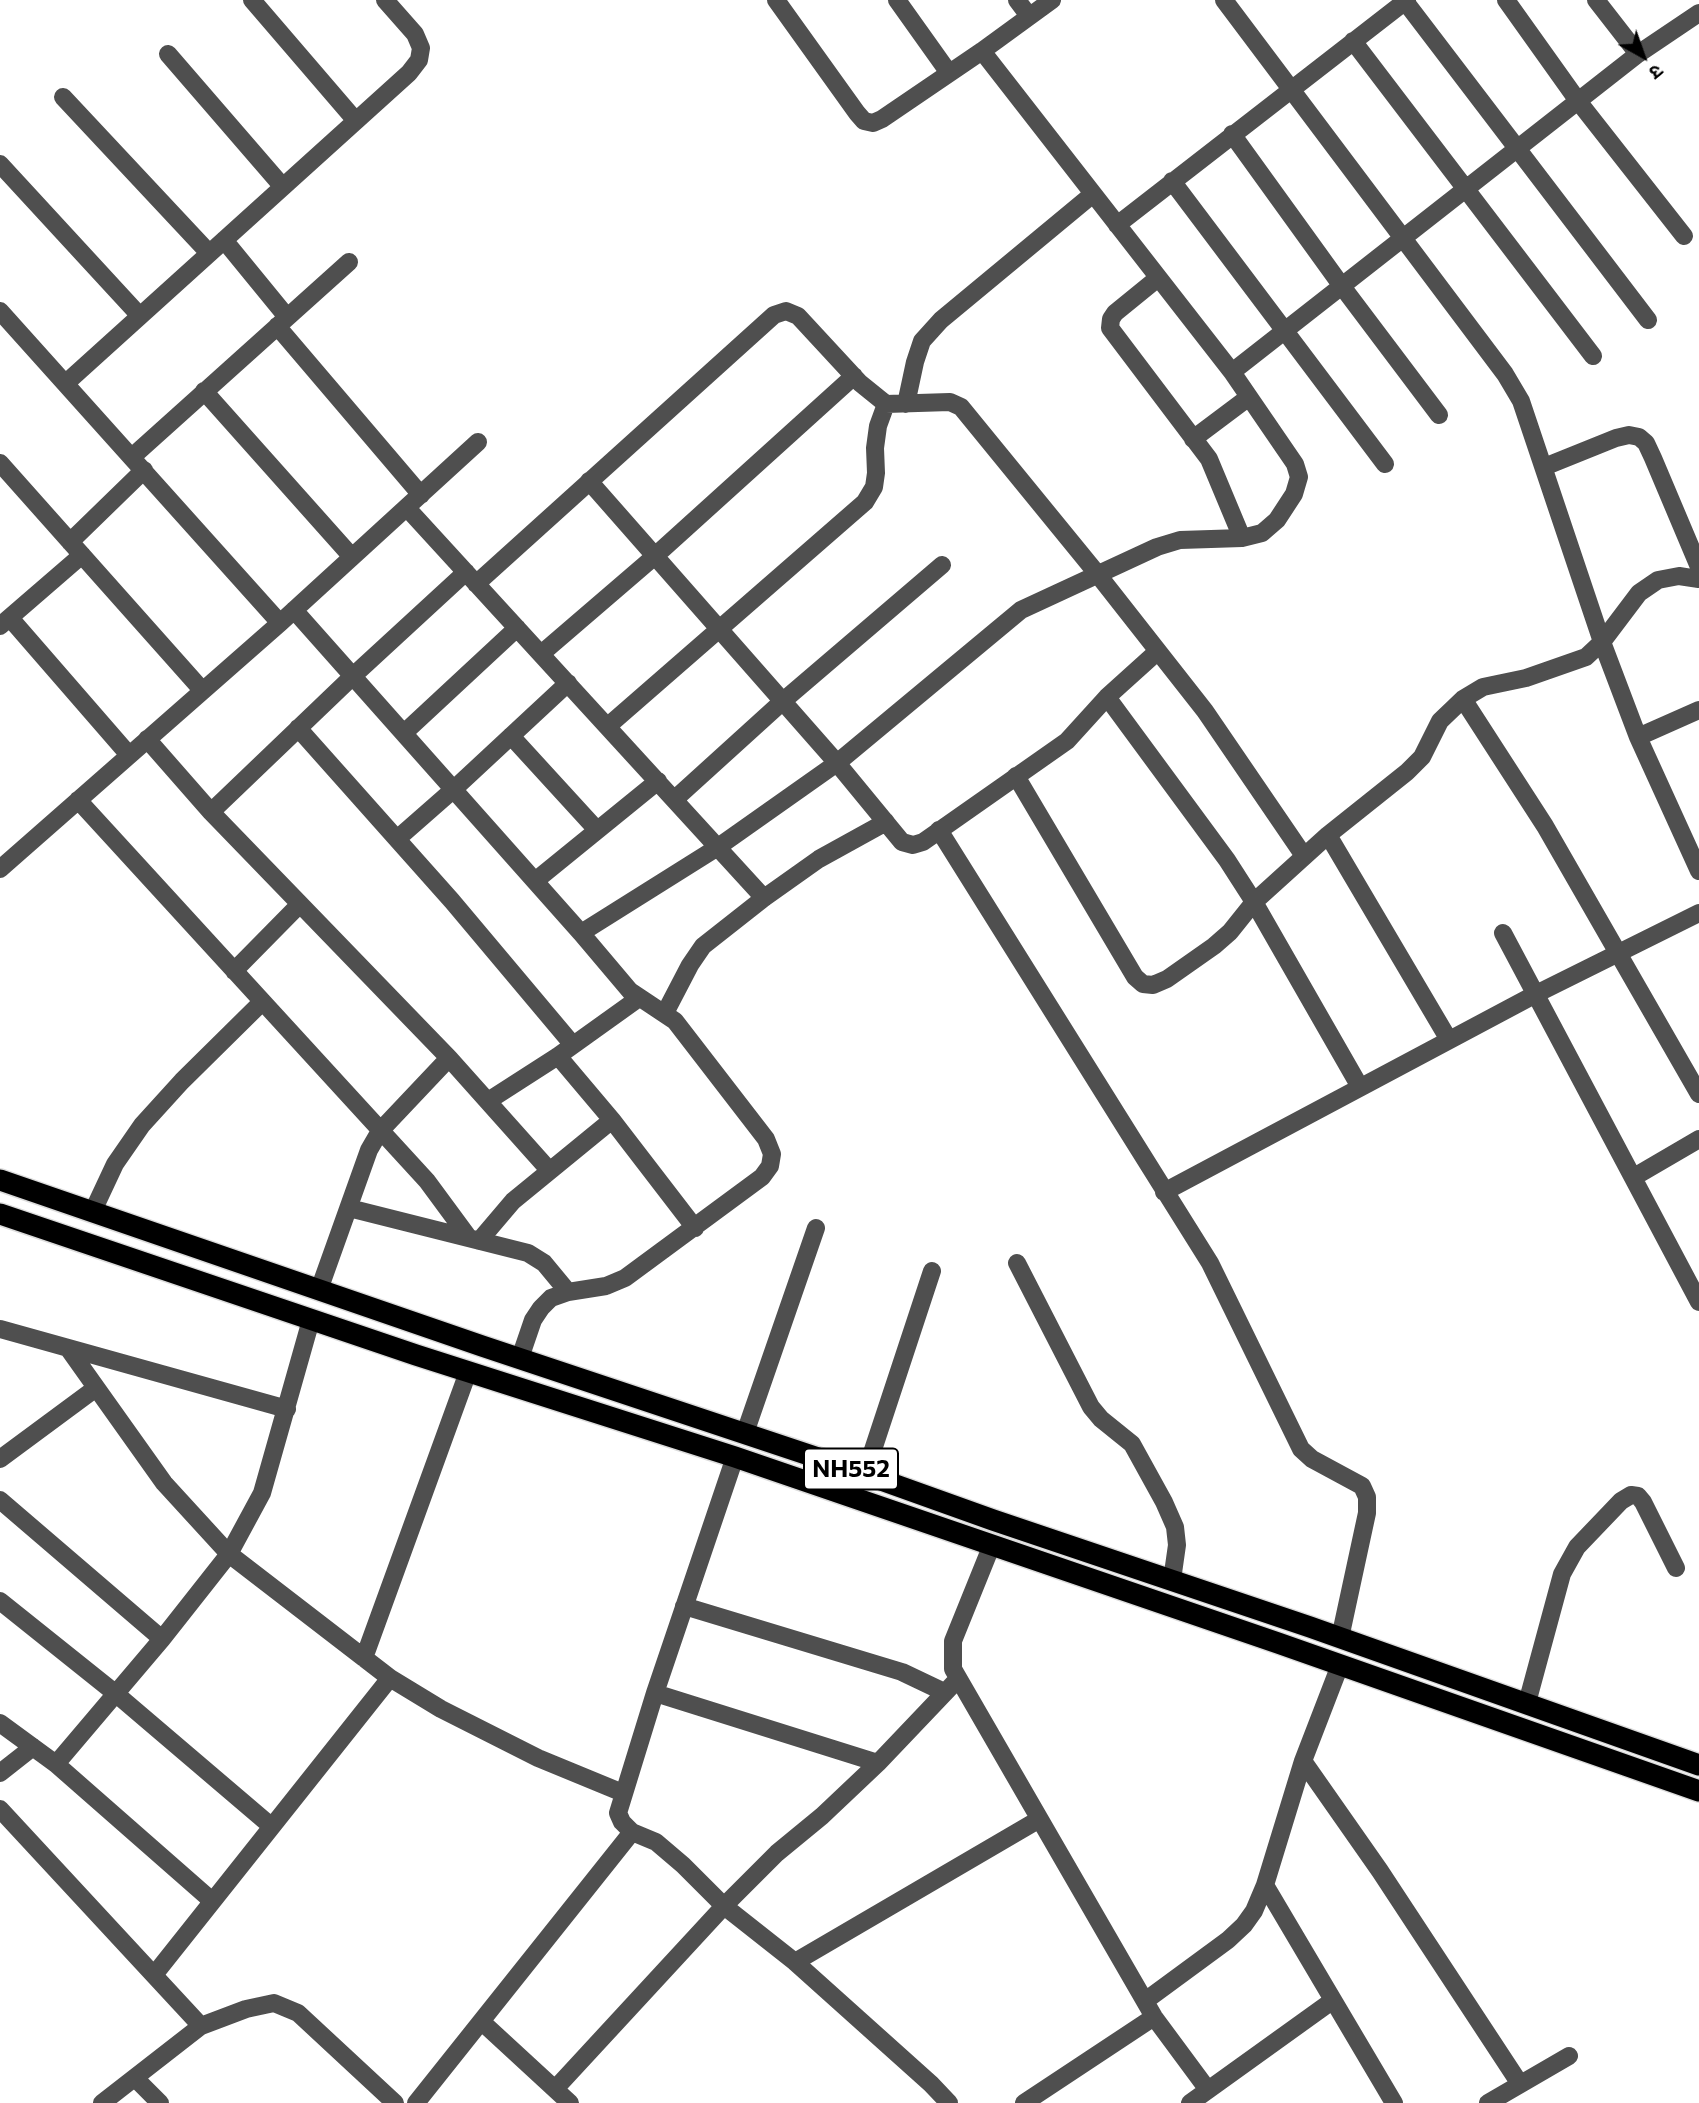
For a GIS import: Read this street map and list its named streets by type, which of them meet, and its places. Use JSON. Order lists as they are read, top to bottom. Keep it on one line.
{"streets":{"highway":["NH552"]},"north":"bottom right"}
